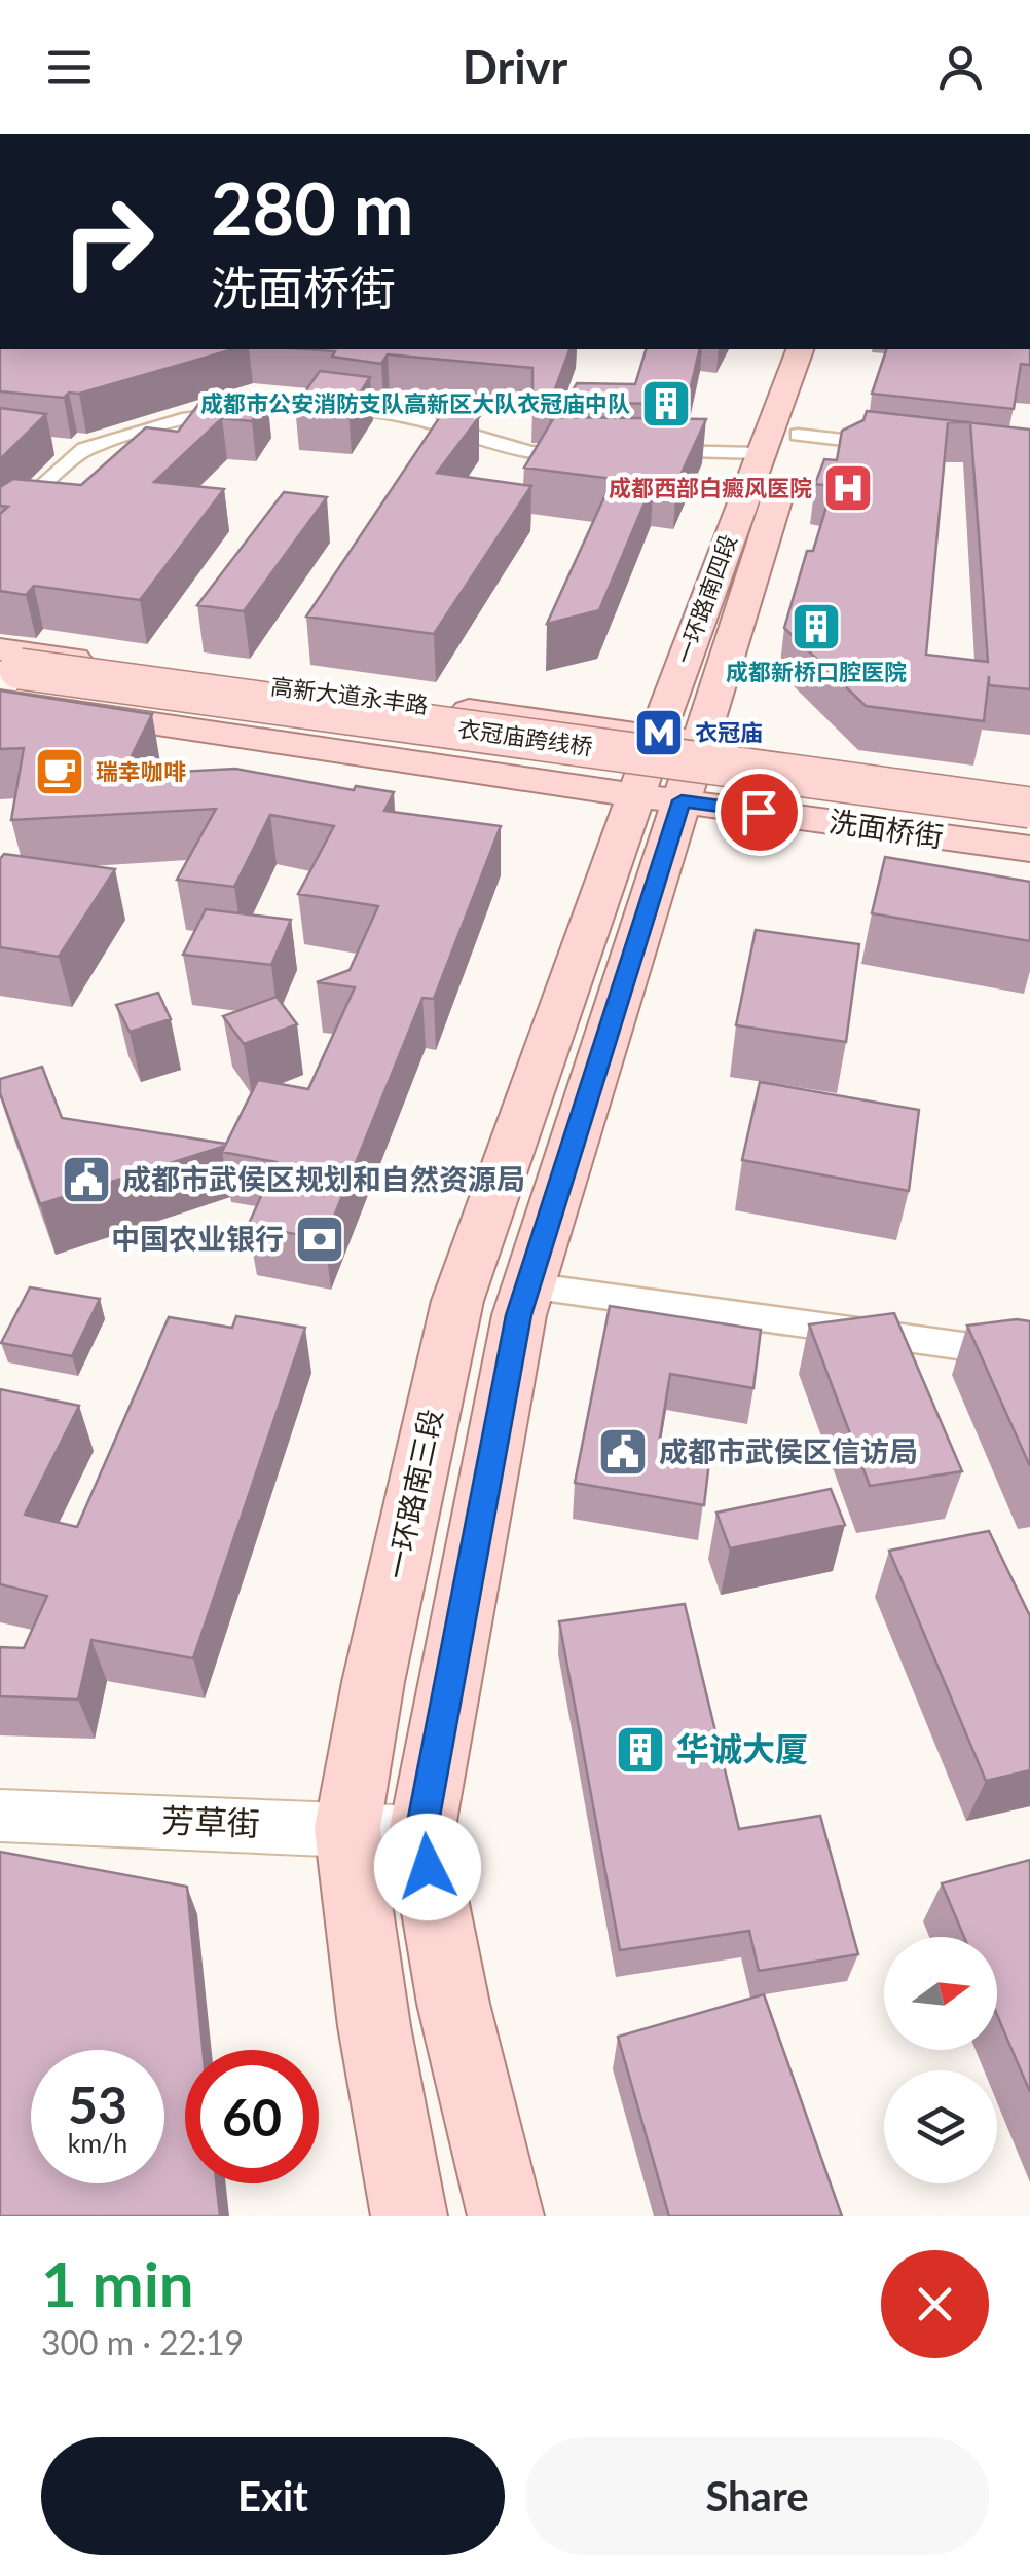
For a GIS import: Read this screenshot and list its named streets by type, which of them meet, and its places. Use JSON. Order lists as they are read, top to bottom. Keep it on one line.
{"streets":{"main road":["一环路南四段","高新大道永丰路","衣冠庙跨线桥","洗面桥街","一环路南三段"],"street":["芳草街"]},"crossings":[["一环路南四段","高新大道永丰路"],["一环路南四段","洗面桥街"],["一环路南四段","一环路南三段"],["高新大道永丰路","衣冠庙跨线桥"],["高新大道永丰路","洗面桥街"],["高新大道永丰路","一环路南三段"],["洗面桥街","一环路南三段"],["一环路南三段","芳草街"]],"places":{"building":["成都市公安消防支队高新区大队衣冠庙中队","成都新桥口腔医院","华诚大厦"],"hospital":["成都西部白癜风医院"],"metro station":["衣冠庙"],"cafe":["瑞幸咖啡"],"public building":["成都市武侯区规划和自然资源局","成都市武侯区信访局"],"bank":["中国农业银行"]},"north":"right","page":{"header":"Drivr","turn":["280 m","洗面桥街"],"speed":"53 km/h","limit":"60","heading":["1 min","300 m · 22:19"],"buttons":["Exit","Share"]}}
